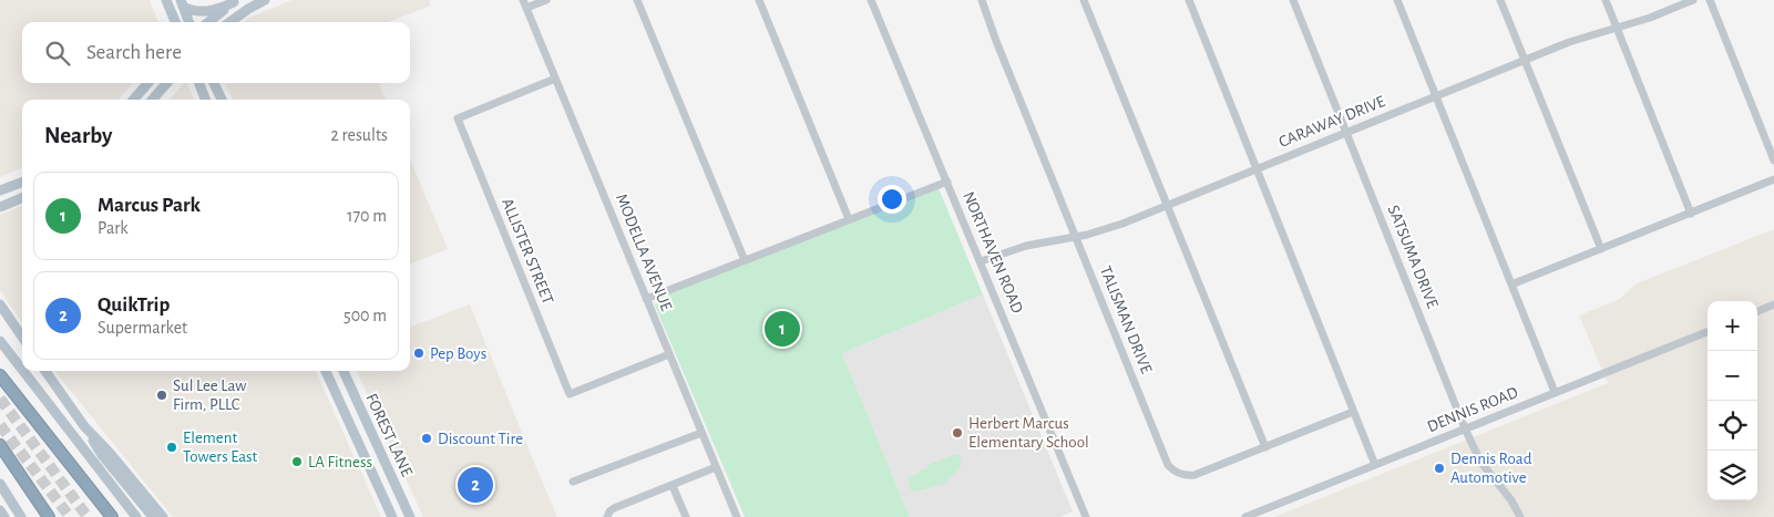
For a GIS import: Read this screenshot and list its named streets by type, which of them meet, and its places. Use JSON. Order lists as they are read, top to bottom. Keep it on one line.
{"streets":{"main road":["FOREST LANE"],"street":["CARAWAY DRIVE","ALLISTER STREET","MODELLA AVENUE","NORTHAVEN ROAD","SATSUMA DRIVE","TALISMAN DRIVE","DENNIS ROAD"]},"crossings":[["CARAWAY DRIVE","NORTHAVEN ROAD"],["CARAWAY DRIVE","SATSUMA DRIVE"],["CARAWAY DRIVE","TALISMAN DRIVE"],["ALLISTER STREET","MODELLA AVENUE"],["SATSUMA DRIVE","DENNIS ROAD"]],"places":["Pep Boys","Sul Lee Law Firm, PLLC","Herbert Marcus Elementary School","Discount Tire","Element Towers East","LA Fitness","Dennis Road Automotive"],"page":{"search":"Search here","heading":["Nearby","2 results"],"list":[{"mark":"1","name":"Marcus Park","note":"Park","value":"170 m"},{"mark":"2","name":"QuikTrip","note":"Supermarket","value":"500 m"}],"map_buttons":["+","−"],"pins":["1","2"]}}
